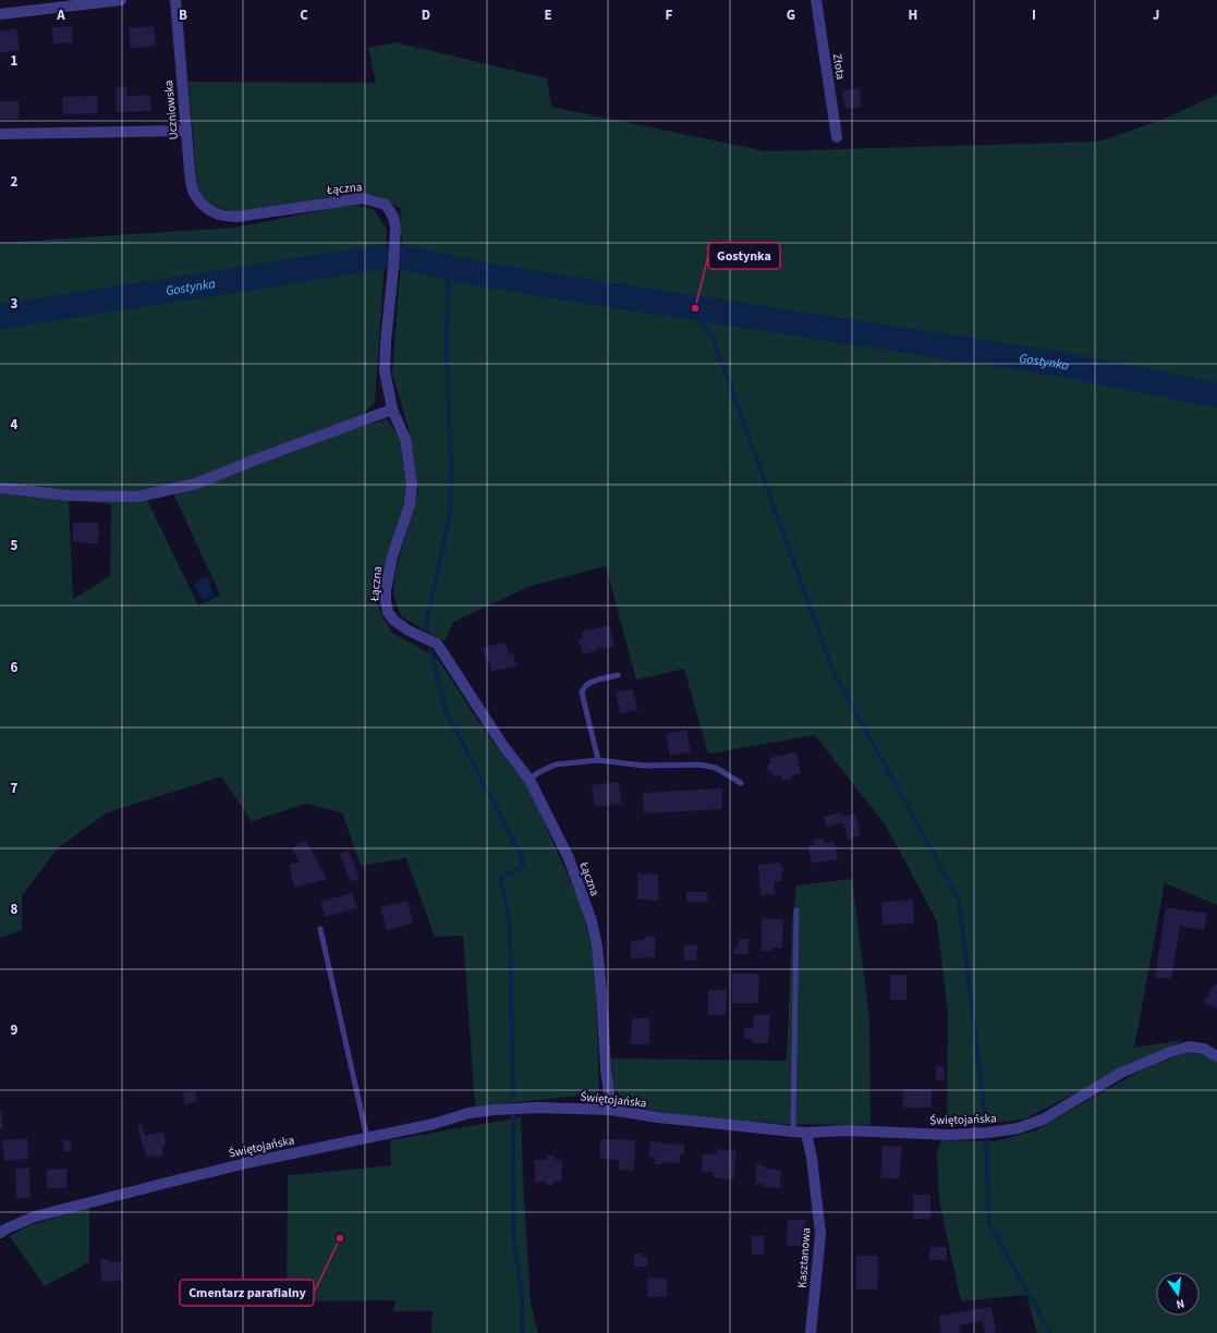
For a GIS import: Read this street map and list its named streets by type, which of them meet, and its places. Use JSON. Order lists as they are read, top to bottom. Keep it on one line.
{"streets":{"street":["Złota","Uczniowska","Łączna","Świętojańska","Kasztanowa"]},"crossings":[["Uczniowska","Łączna"],["Łączna","Świętojańska"],["Świętojańska","Kasztanowa"]],"water":["Gostynka"],"places":["Gostynka","Cmentarz parafialny"],"north":"bottom","grid":{"columns":["A","B","C","D","E","F","G","H","I","J"],"rows":["1","2","3","4","5","6","7","8","9"]}}
